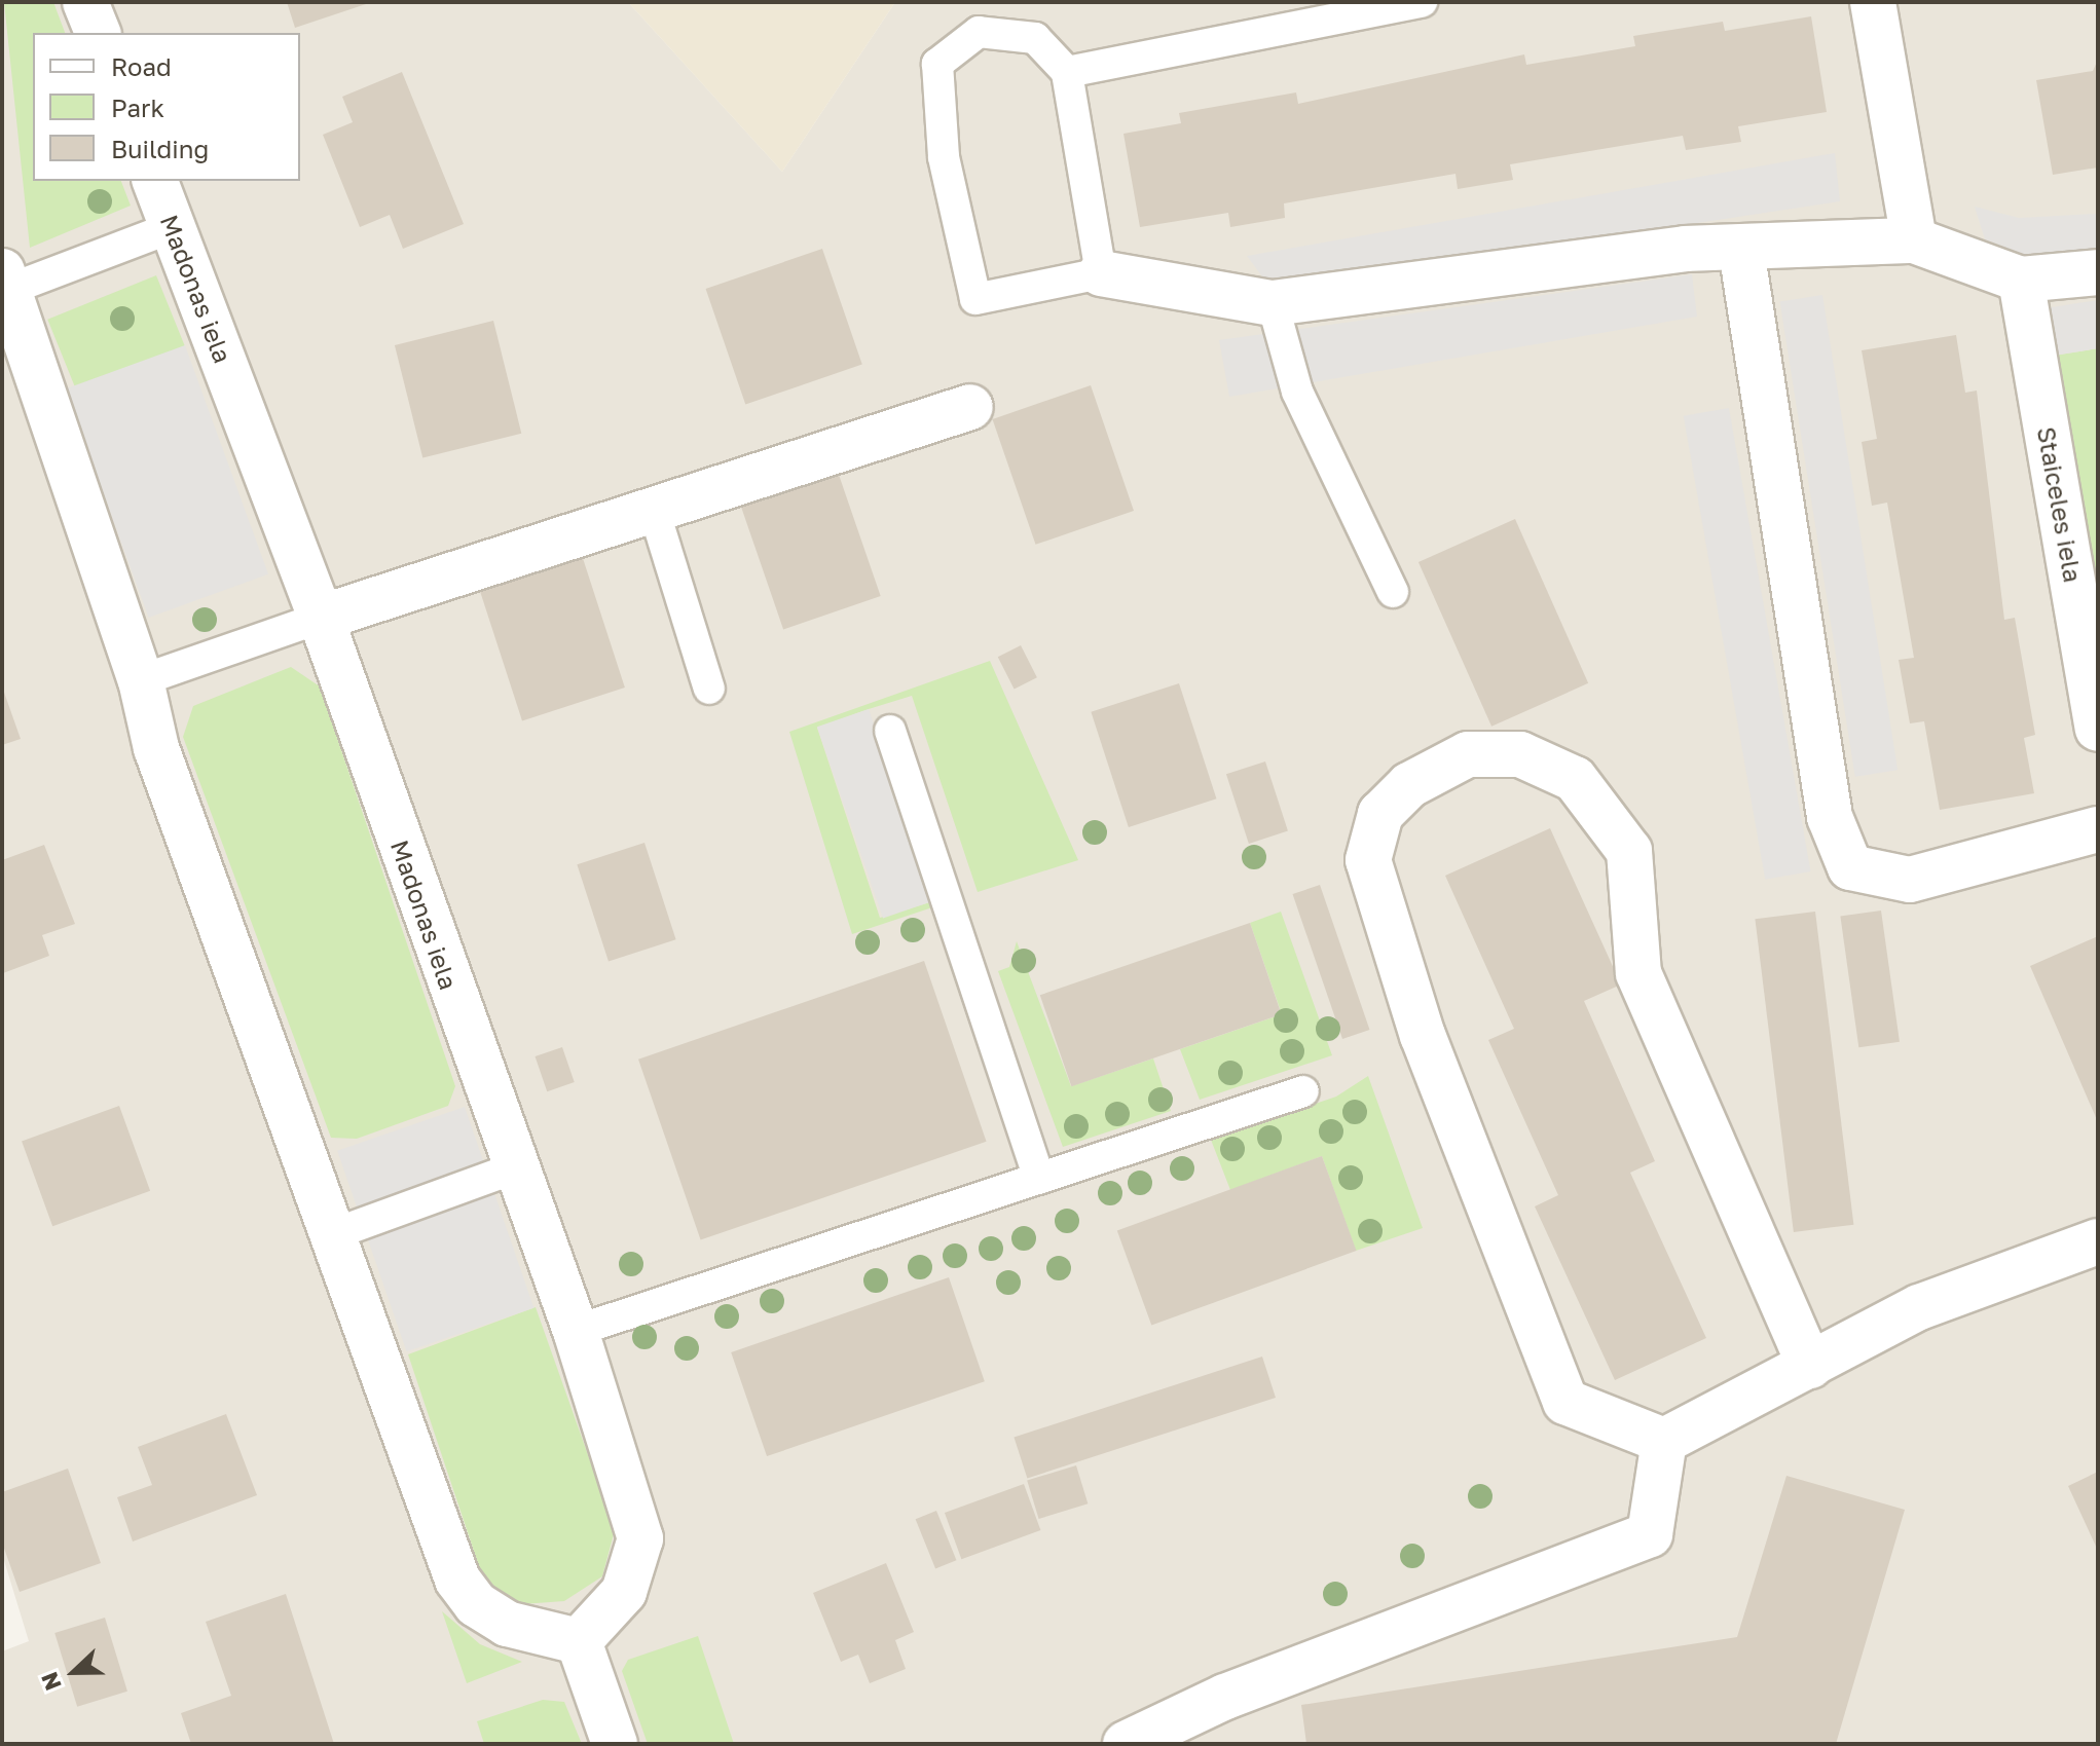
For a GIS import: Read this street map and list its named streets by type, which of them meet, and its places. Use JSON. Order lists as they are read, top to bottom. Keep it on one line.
{"streets":{"street":["Madonas iela","Staiceles iela"]},"legend":["Road","Park","Building"],"north":"left"}
